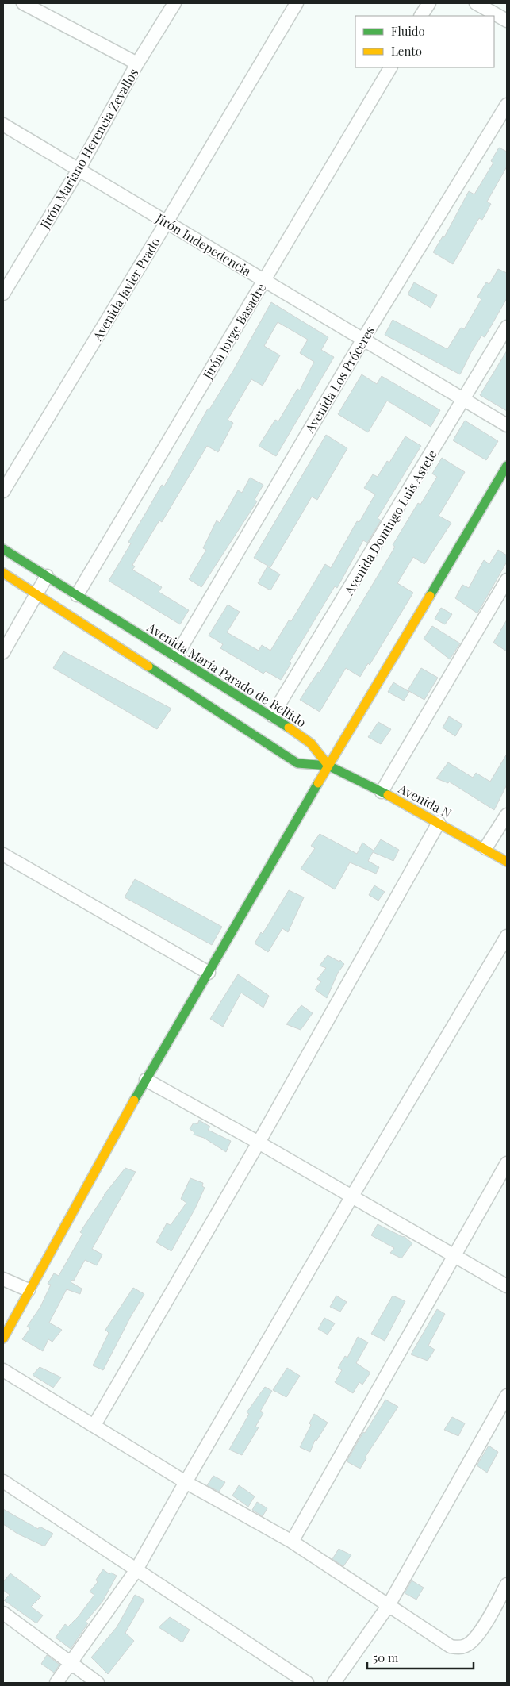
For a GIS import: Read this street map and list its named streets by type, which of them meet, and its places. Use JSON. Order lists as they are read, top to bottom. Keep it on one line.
{"streets":{"street":["Jirón Mariano Herencia Zevallos","Jirón Indepedencia","Avenida Javier Prado","Jirón Jorge Basadre","Avenida Los Próceres","Avenida Domingo Luis Astete","Avenida María Parado de Bellido","Avenida N"]},"crossings":[["Jirón Mariano Herencia Zevallos","Jirón Indepedencia"],["Jirón Indepedencia","Avenida Javier Prado"],["Jirón Indepedencia","Jirón Jorge Basadre"],["Jirón Indepedencia","Avenida Los Próceres"],["Jirón Indepedencia","Avenida Domingo Luis Astete"],["Jirón Jorge Basadre","Avenida María Parado de Bellido"],["Avenida Los Próceres","Avenida María Parado de Bellido"],["Avenida Domingo Luis Astete","Avenida María Parado de Bellido"],["Avenida María Parado de Bellido","Avenida N"]],"legend":["Fluido","Lento"],"scale_bar":"50 m"}
